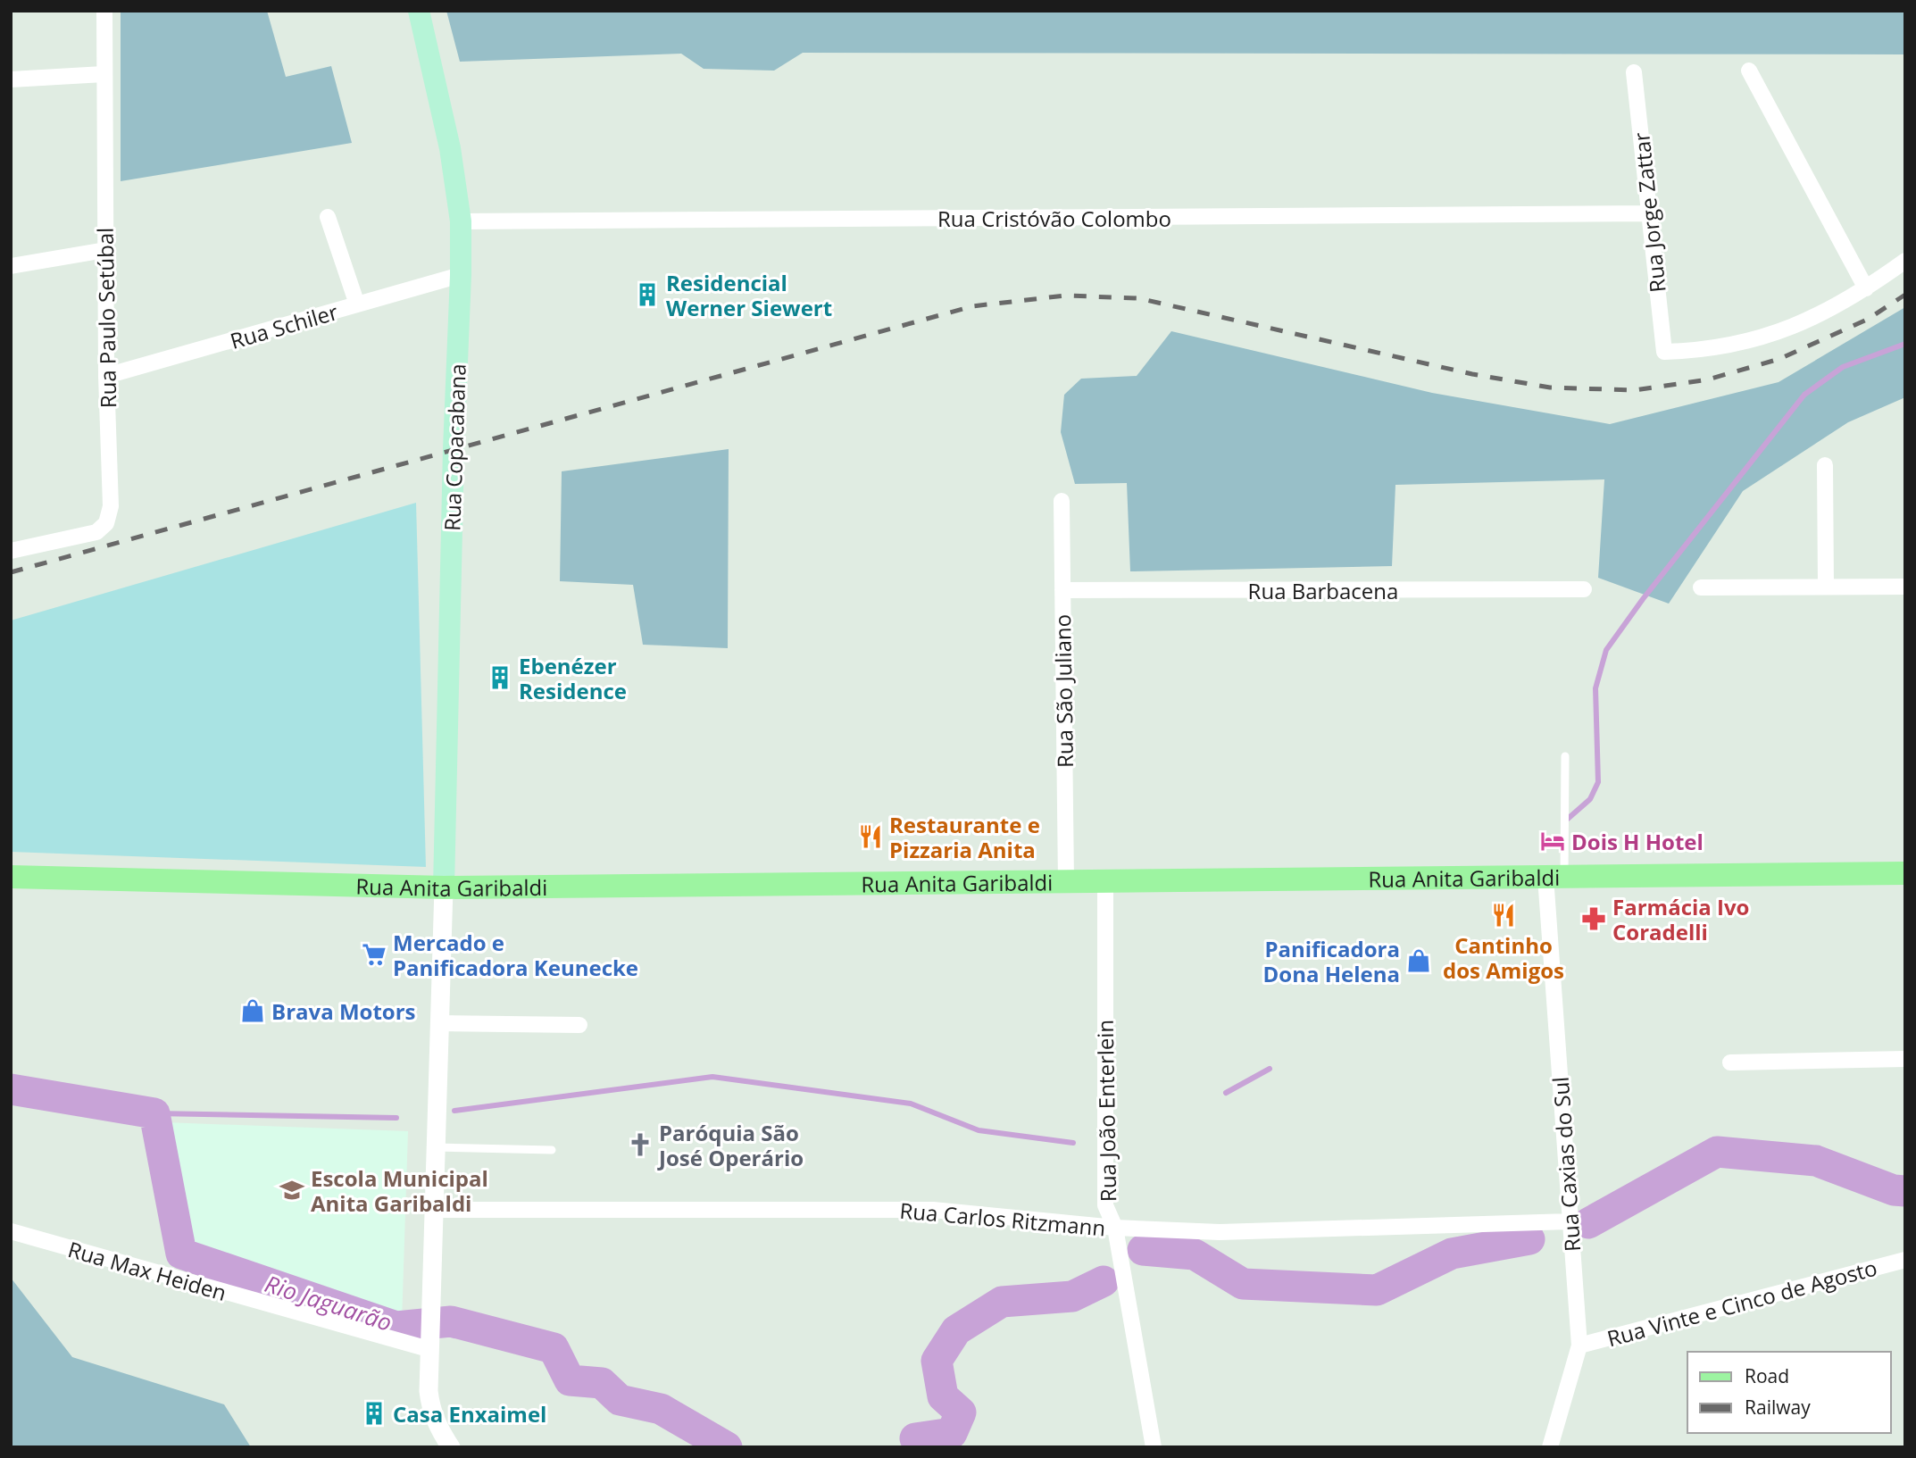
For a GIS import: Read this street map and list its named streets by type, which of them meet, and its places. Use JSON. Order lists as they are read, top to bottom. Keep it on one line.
{"streets":{"main road":["Rua Copacabana","Rua Anita Garibaldi"],"street":["Rua Jorge Zattar","Rua Cristóvão Colombo","Rua Paulo Setúbal","Rua Schiler","Rua Barbacena","Rua São Juliano","Rua João Enterlein","Rua Caxias do Sul","Rua Carlos Ritzmann","Rua Max Heiden","Rua Vinte e Cinco de Agosto"]},"crossings":[["Rua Jorge Zattar","Rua Cristóvão Colombo"],["Rua Cristóvão Colombo","Rua Copacabana"],["Rua Paulo Setúbal","Rua Schiler"],["Rua Schiler","Rua Copacabana"],["Rua Copacabana","Rua Anita Garibaldi"],["Rua Barbacena","Rua São Juliano"],["Rua São Juliano","Rua Anita Garibaldi"],["Rua Anita Garibaldi","Rua João Enterlein"],["Rua Anita Garibaldi","Rua Caxias do Sul"],["Rua João Enterlein","Rua Carlos Ritzmann"],["Rua Caxias do Sul","Rua Carlos Ritzmann"],["Rua Caxias do Sul","Rua Vinte e Cinco de Agosto"]],"water":["Rio Jaguarão"],"places":{"building":["Residencial Werner Siewert","Ebenézer Residence","Casa Enxaimel"],"restaurant":["Restaurante e Pizzaria Anita","Cantinho dos Amigos"],"hotel":["Dois H Hotel"],"pharmacy":["Farmácia Ivo Coradelli"],"supermarket":["Mercado e Panificadora Keunecke"],"shop":["Panificadora Dona Helena","Brava Motors"],"church":["Paróquia São José Operário"],"school or university":["Escola Municipal Anita Garibaldi"]},"legend":["Road","Railway"]}
